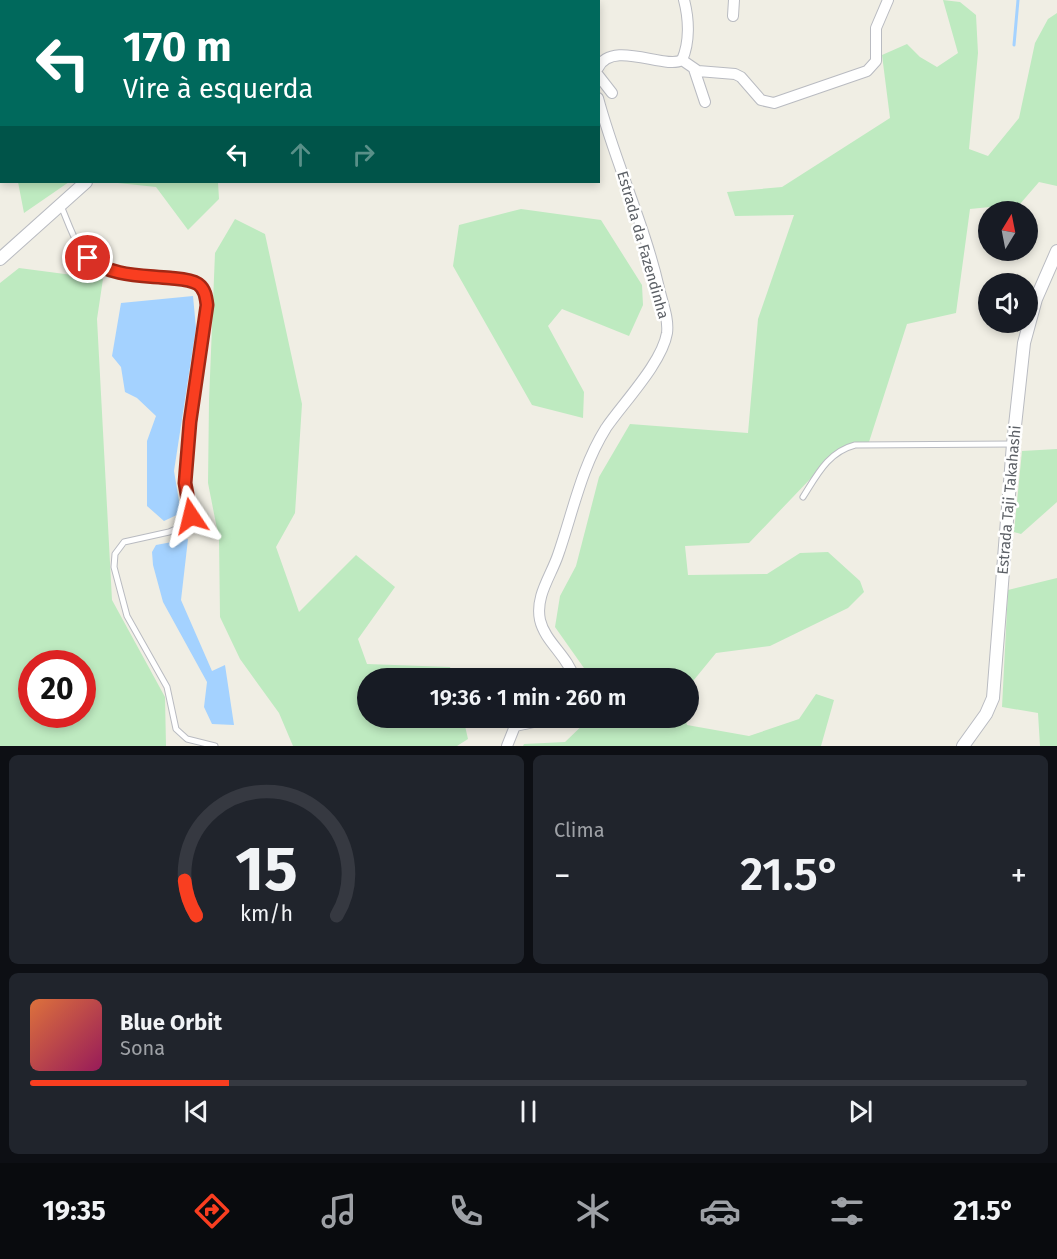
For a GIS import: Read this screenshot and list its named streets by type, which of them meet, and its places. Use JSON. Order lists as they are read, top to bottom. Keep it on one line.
{"streets":{"street":["Estrada da Fazendinha","Estrada Taji Takahashi"]},"north":"top","page":{"turn":["170 m","Vire à esquerda"],"limit":"20","trip":"19:36 · 1 min · 260 m","tile":"Clima","heat":["−","21.5°","+"],"song":["Blue Orbit","Sona"],"tabs":["19:35","21.5°"],"gauge":["15","km/h"]}}
